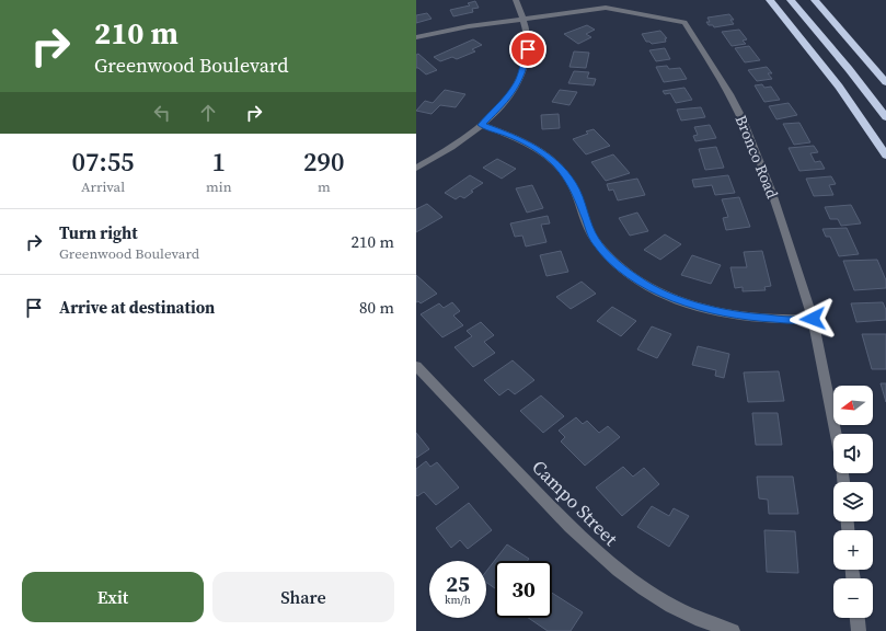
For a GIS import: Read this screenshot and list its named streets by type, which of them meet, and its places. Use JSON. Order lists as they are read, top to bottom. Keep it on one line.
{"streets":{"street":["Bronco Road","Campo Street"]},"north":"left","page":{"turn":["210 m","Greenwood Boulevard"],"eta":["07:55","Arrival","1","min","290","m"],"list":[{"name":"Turn right","note":"Greenwood Boulevard","value":"210 m"},{"name":"Arrive at destination","value":"80 m"}],"map_buttons":["+","−"],"speed":"25 km/h","limit":"30","buttons":["Exit","Share"]}}
